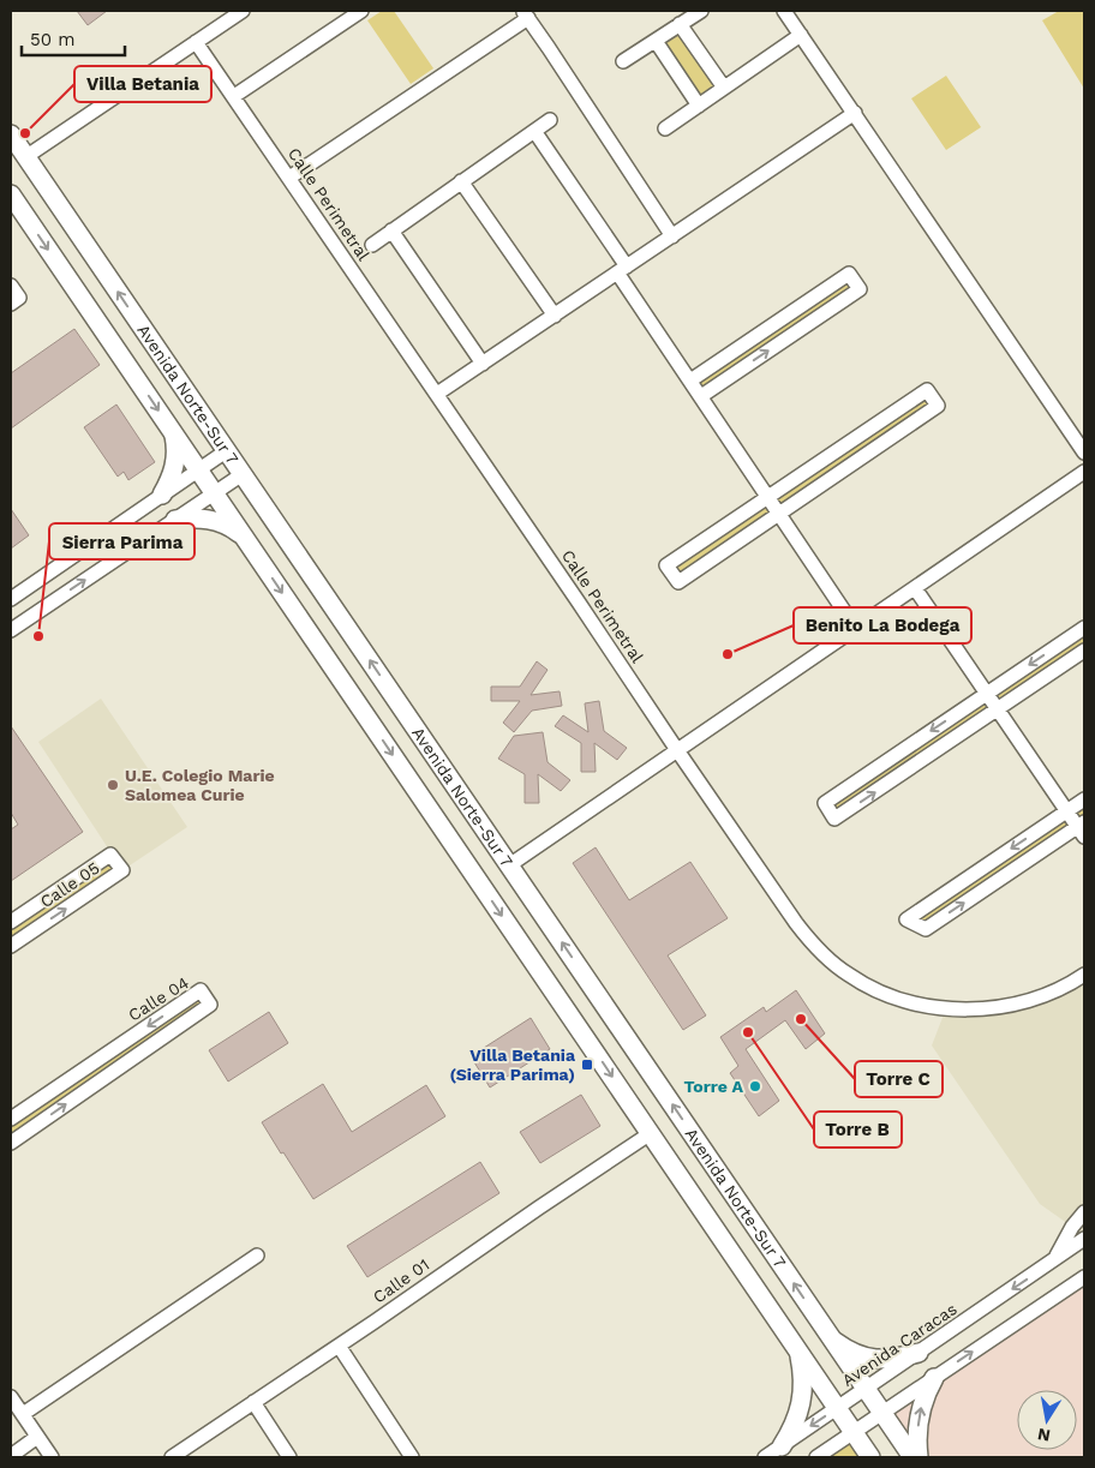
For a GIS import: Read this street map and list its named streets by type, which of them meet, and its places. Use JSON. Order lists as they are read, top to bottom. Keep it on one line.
{"streets":{"main road":["Avenida Norte-Sur 7"],"street":["Calle Perimetral","Calle 05","Calle 04","Calle 01","Avenida Caracas"]},"crossings":[["Avenida Norte-Sur 7","Calle 01"],["Avenida Norte-Sur 7","Avenida Caracas"]],"places":{"other":["Villa Betania","Sierra Parima","Benito La Bodega","U.E. Colegio Marie Salomea Curie","Torre C","Torre B","Torre A"],"transit":["Villa Betania (Sierra Parima)"]},"scale_bar":"50 m","north":"bottom"}
